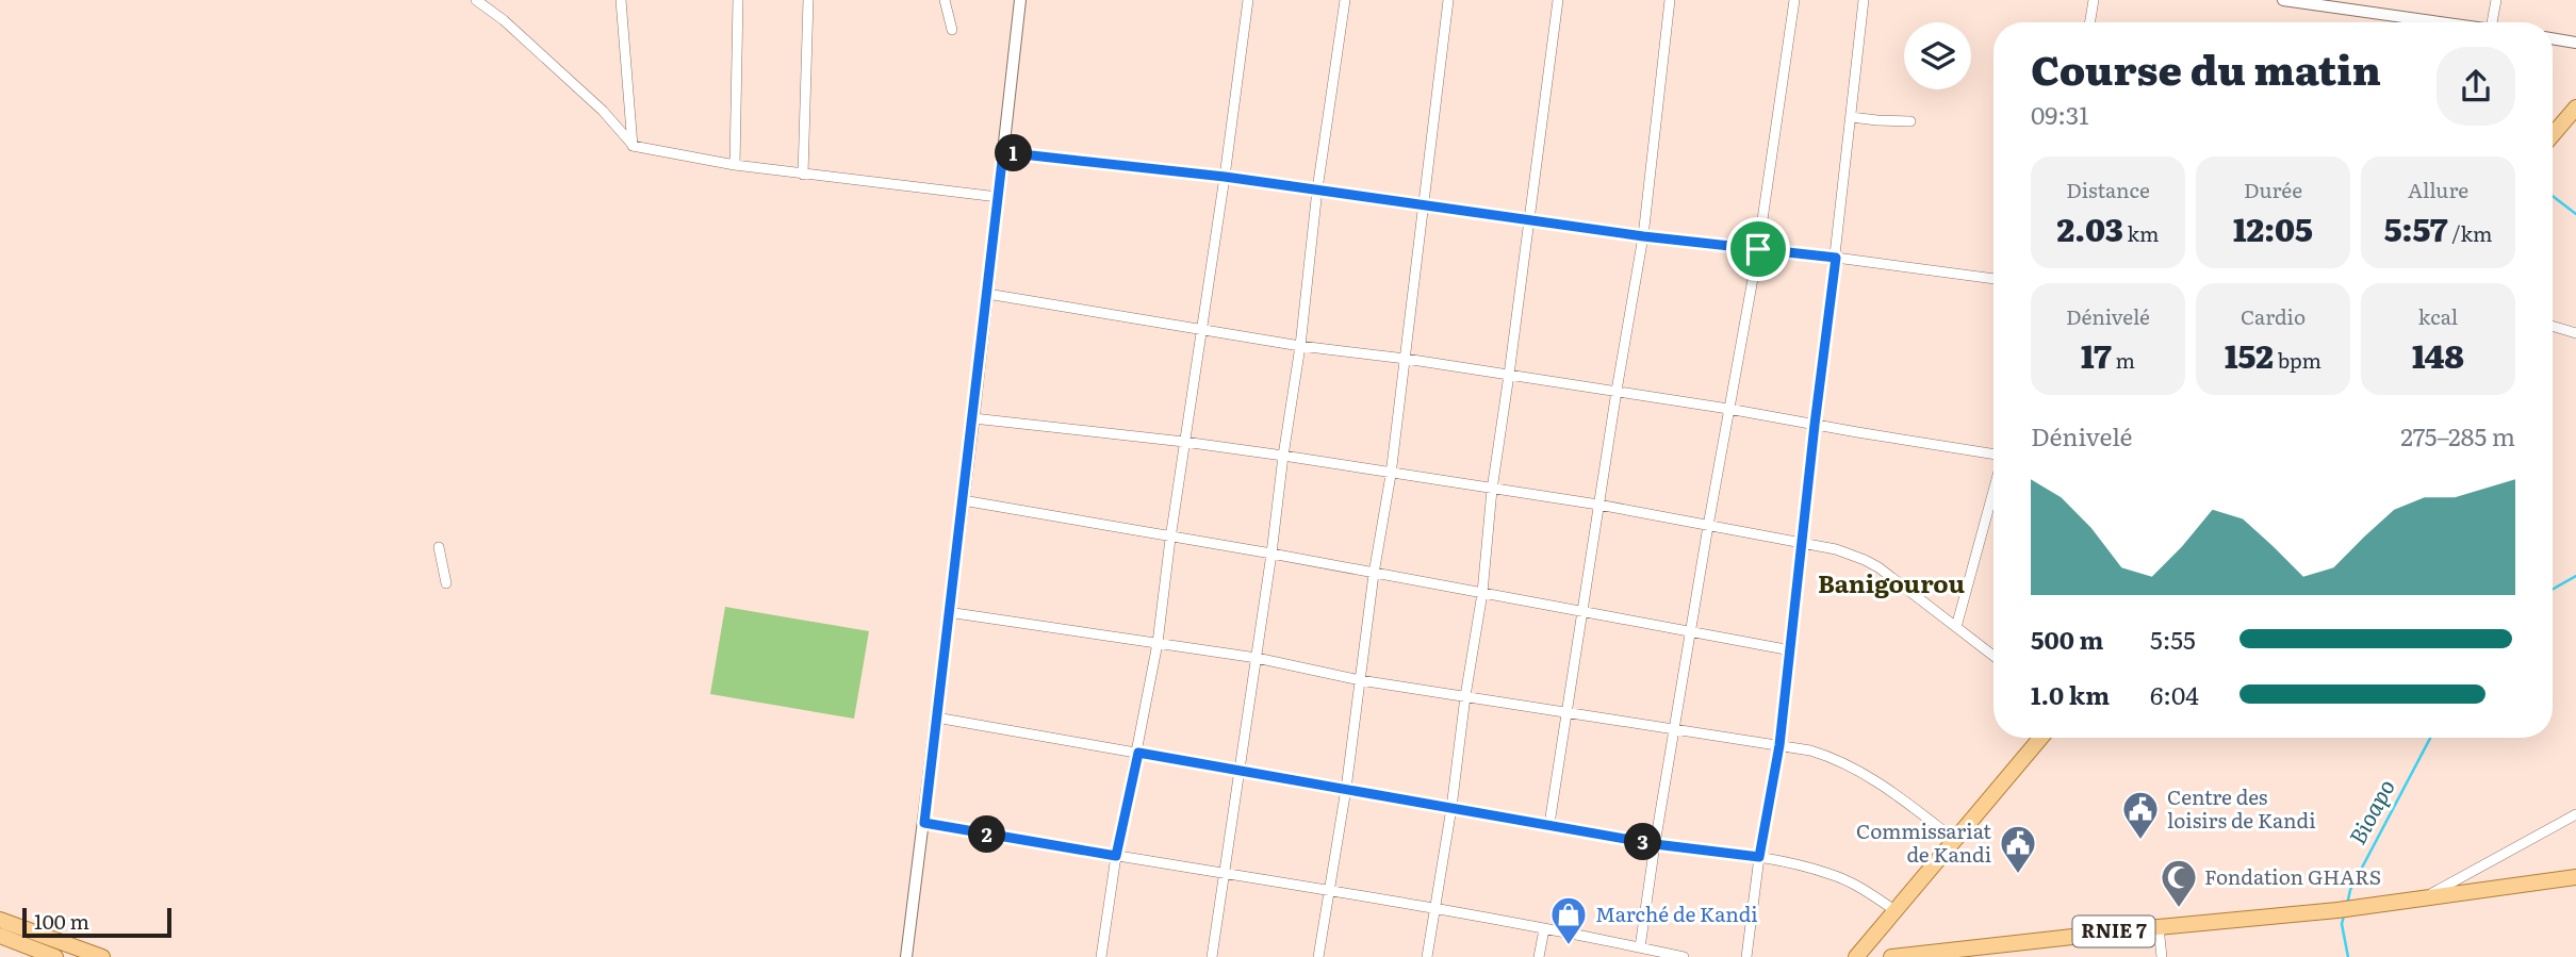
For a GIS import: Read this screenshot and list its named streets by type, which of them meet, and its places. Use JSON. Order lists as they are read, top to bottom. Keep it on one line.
{"streets":{"main road":["RNIE 7"]},"districts":["Banigourou"],"water":["Bioapo"],"places":{"public building":["Centre des loisirs de Kandi","Commissariat de Kandi"],"mosque":["Fondation GHARS"],"shop":["Marché de Kandi"]},"scale_bar":"100 m","page":{"heading":["Course du matin","09:31"],"pins":["1","2","3"],"stats":[["Distance","2.03 km"],["Durée","12:05"],["Allure","5:57 /km"],["Dénivelé","17 m"],["Cardio","152 bpm"],["kcal","148"]],"chart":["Dénivelé","275–285 m"],"list":[{"name":"500 m","note":"5:55"},{"name":"1.0 km","note":"6:04"}],"scale":"100 m"}}
